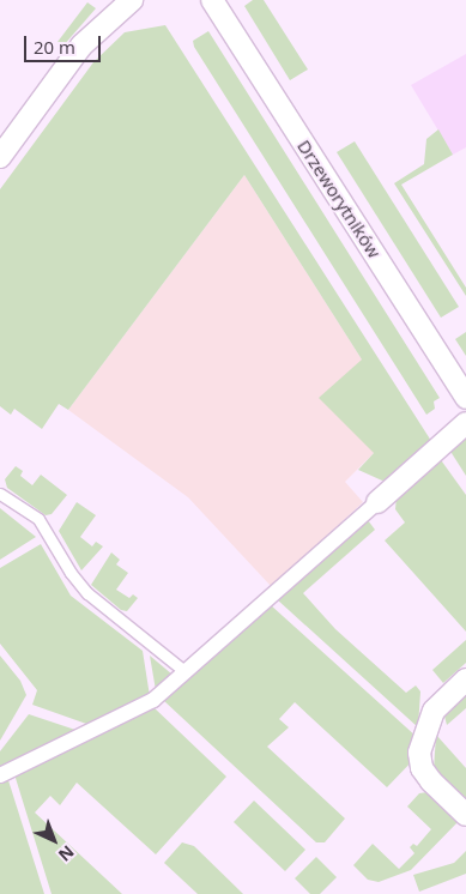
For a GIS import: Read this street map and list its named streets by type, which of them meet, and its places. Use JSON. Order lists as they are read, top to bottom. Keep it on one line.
{"streets":{"street":["Drzeworytników"]},"scale_bar":"20 m","north":"bottom right"}
